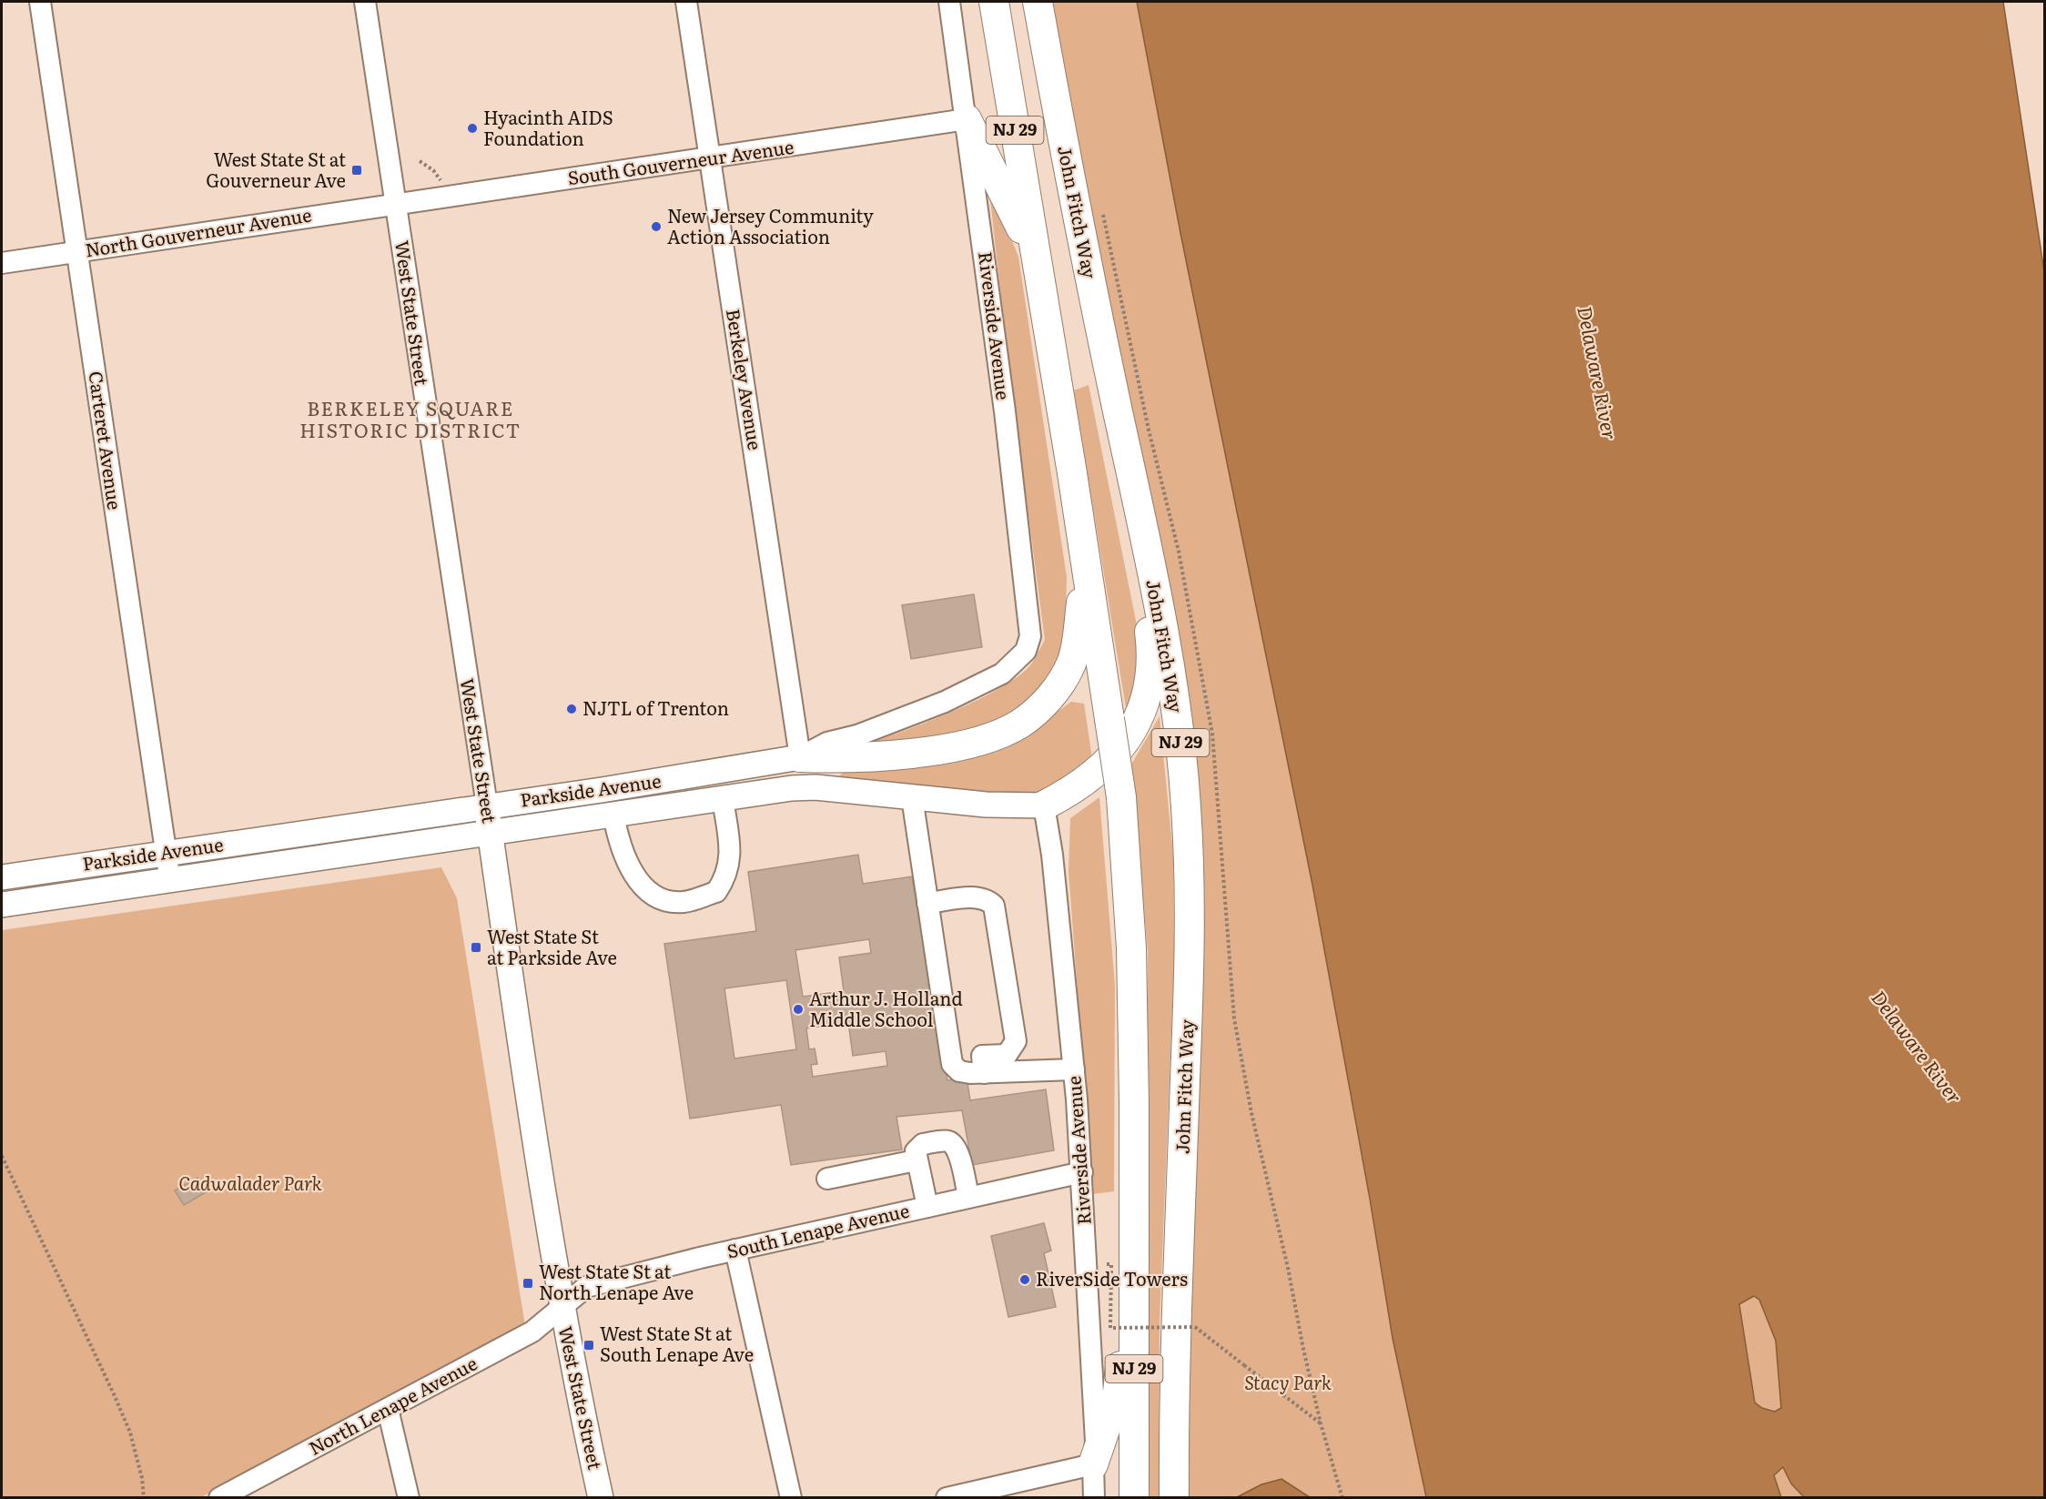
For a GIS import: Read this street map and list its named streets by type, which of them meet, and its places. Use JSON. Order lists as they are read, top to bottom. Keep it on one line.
{"streets":{"highway":["NJ 29","John Fitch Way"],"main road":["West State Street","Parkside Avenue"],"street":["South Gouverneur Avenue","North Gouverneur Avenue","Riverside Avenue","Berkeley Avenue","Carteret Avenue","South Lenape Avenue","North Lenape Avenue"]},"crossings":[["South Gouverneur Avenue","North Gouverneur Avenue"],["South Gouverneur Avenue","West State Street"],["South Gouverneur Avenue","Riverside Avenue"],["South Gouverneur Avenue","Berkeley Avenue"],["North Gouverneur Avenue","West State Street"],["North Gouverneur Avenue","Carteret Avenue"],["West State Street","Parkside Avenue"],["West State Street","South Lenape Avenue"],["West State Street","North Lenape Avenue"],["Riverside Avenue","Parkside Avenue"],["Riverside Avenue","South Lenape Avenue"],["Berkeley Avenue","Parkside Avenue"],["Carteret Avenue","Parkside Avenue"],["South Lenape Avenue","North Lenape Avenue"]],"districts":["BERKELEY SQUARE HISTORIC DISTRICT"],"water":["Delaware River"],"parks":["Cadwalader Park","Stacy Park"],"places":{"other":["Hyacinth AIDS Foundation","New Jersey Community Action Association","NJTL of Trenton","Arthur J. Holland Middle School","RiverSide Towers"],"transit":["West State St at Gouverneur Ave","West State St at Parkside Ave","West State St at North Lenape Ave","West State St at South Lenape Ave"]}}
